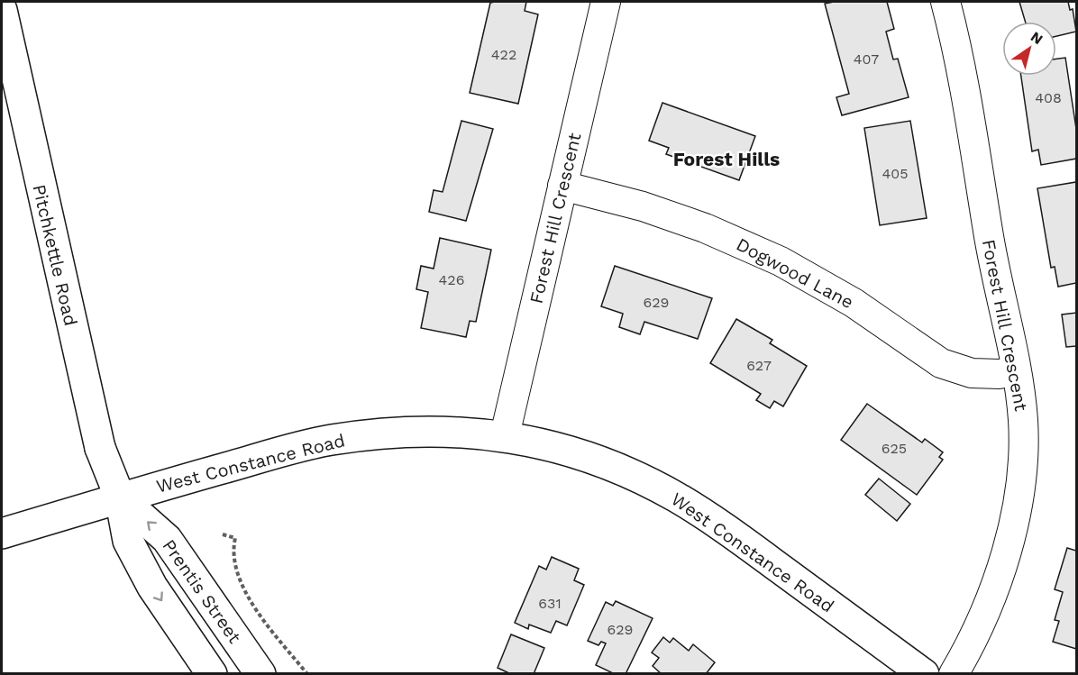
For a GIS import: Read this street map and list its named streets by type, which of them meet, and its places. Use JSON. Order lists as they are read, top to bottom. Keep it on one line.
{"streets":{"main road":["Pitchkettle Road","West Constance Road","Prentis Street"],"street":["Forest Hill Crescent","Dogwood Lane"]},"crossings":[["Forest Hill Crescent","Dogwood Lane"],["Forest Hill Crescent","West Constance Road"],["Pitchkettle Road","West Constance Road"],["Pitchkettle Road","Prentis Street"],["West Constance Road","Prentis Street"]],"districts":["Forest Hills"],"house_numbers":["422","407","408","405","426","629","627","625","631","629"],"north":"top right"}
